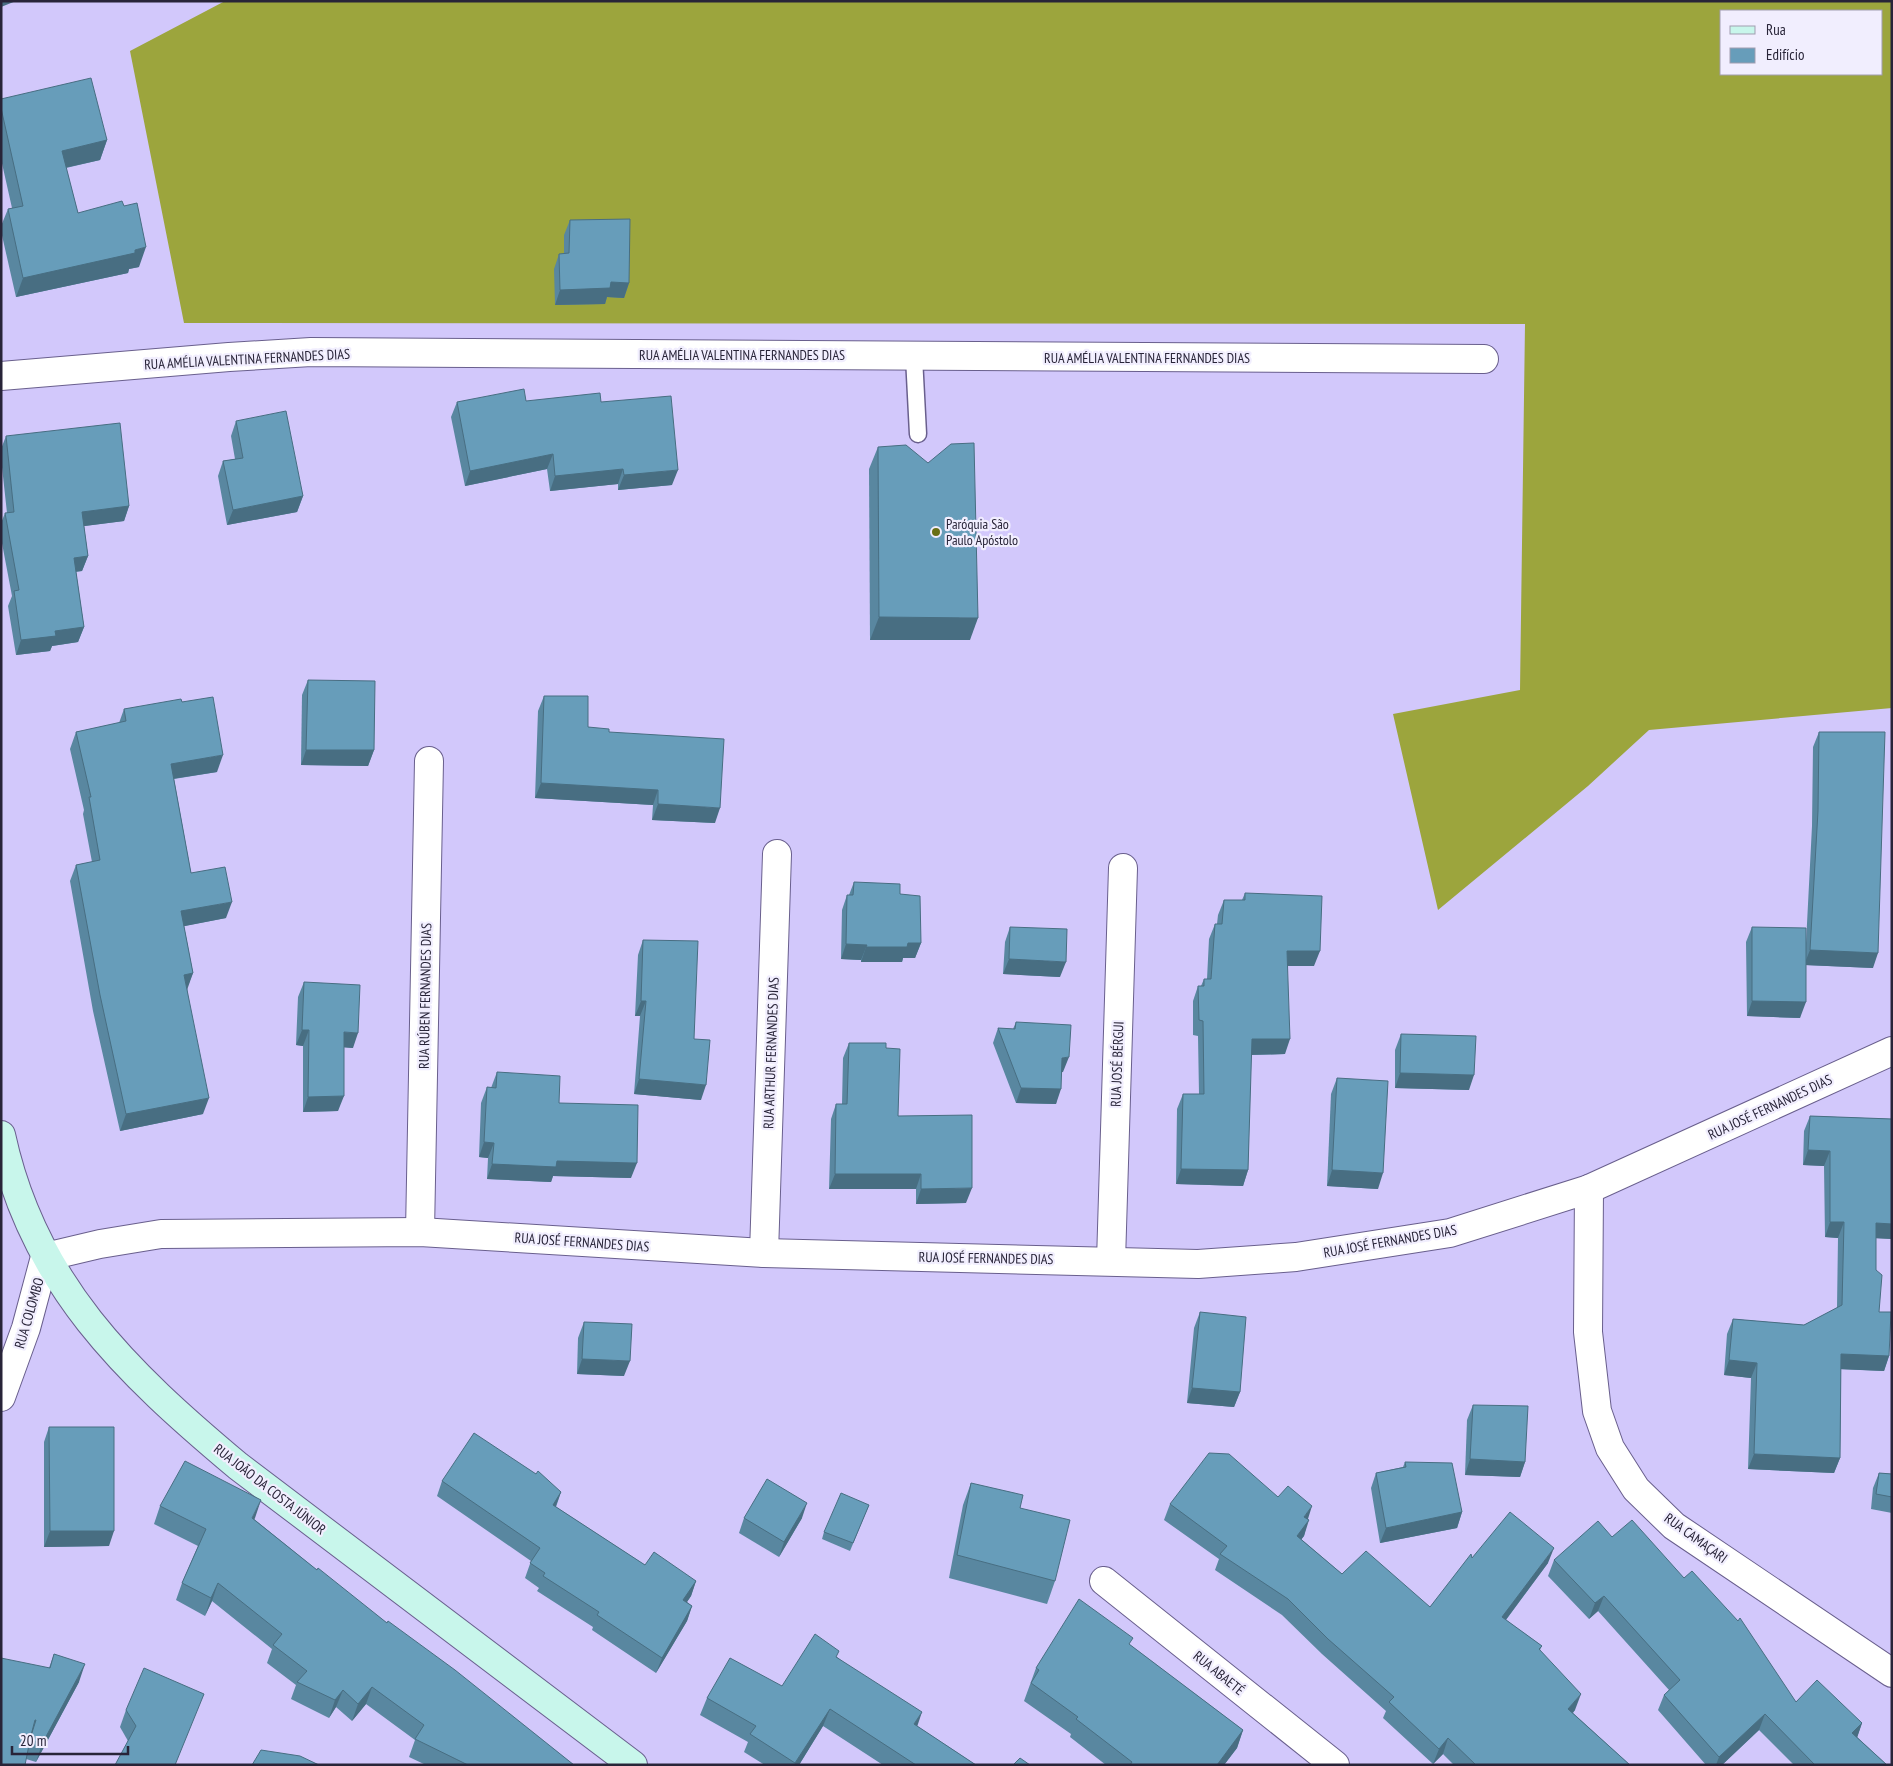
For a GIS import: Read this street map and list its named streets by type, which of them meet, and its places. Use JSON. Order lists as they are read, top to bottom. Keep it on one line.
{"streets":{"main road":["RUA JOÃO DA COSTA JÚNIOR"],"street":["RUA AMÉLIA VALENTINA FERNANDES DIAS","RUA RÚBEN FERNANDES DIAS","RUA ARTHUR FERNANDES DIAS","RUA JOSÉ BÉRGUI","RUA JOSÉ FERNANDES DIAS","RUA COLOMBO","RUA CAMAÇARI","RUA ABAETÉ"]},"crossings":[["RUA RÚBEN FERNANDES DIAS","RUA JOSÉ FERNANDES DIAS"],["RUA ARTHUR FERNANDES DIAS","RUA JOSÉ FERNANDES DIAS"],["RUA JOSÉ BÉRGUI","RUA JOSÉ FERNANDES DIAS"],["RUA JOSÉ FERNANDES DIAS","RUA COLOMBO"],["RUA JOSÉ FERNANDES DIAS","RUA JOÃO DA COSTA JÚNIOR"],["RUA JOSÉ FERNANDES DIAS","RUA CAMAÇARI"],["RUA COLOMBO","RUA JOÃO DA COSTA JÚNIOR"]],"places":["Paróquia São Paulo Apóstolo"],"legend":["Rua","Edifício"],"scale_bar":"20 m"}
